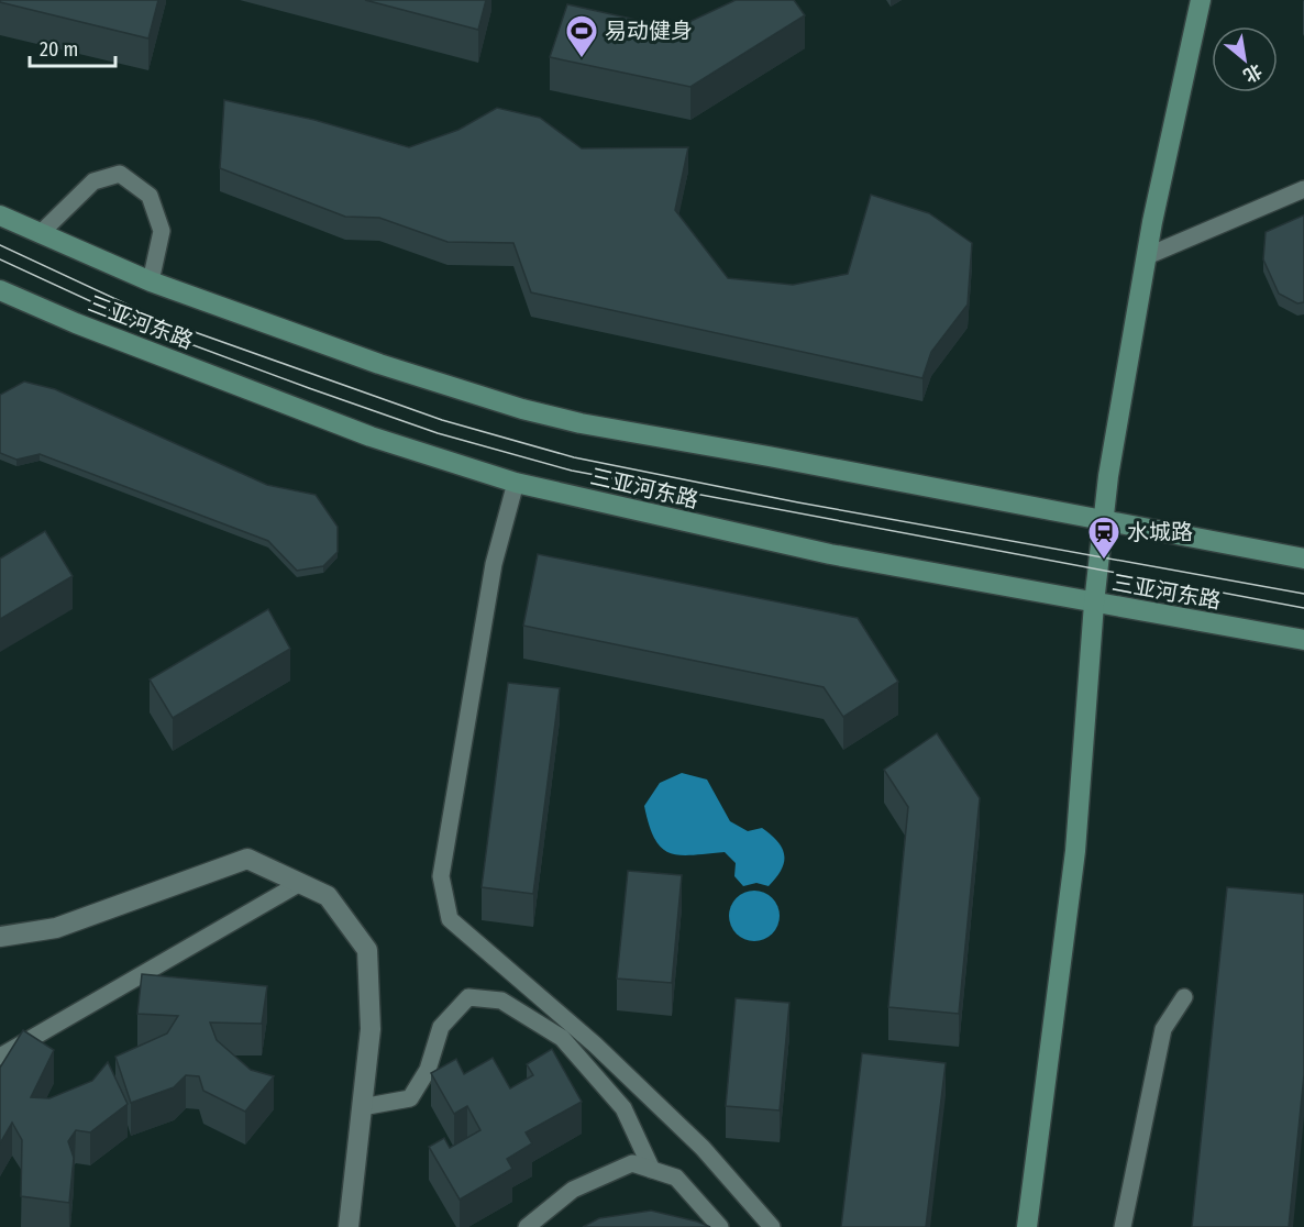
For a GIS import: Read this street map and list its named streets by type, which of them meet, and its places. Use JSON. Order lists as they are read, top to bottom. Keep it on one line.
{"streets":{"main road":["三亚河东路"]},"places":{"sports":["易动健身"],"station":["水城路"]},"scale_bar":"20 m","north":"bottom right"}
